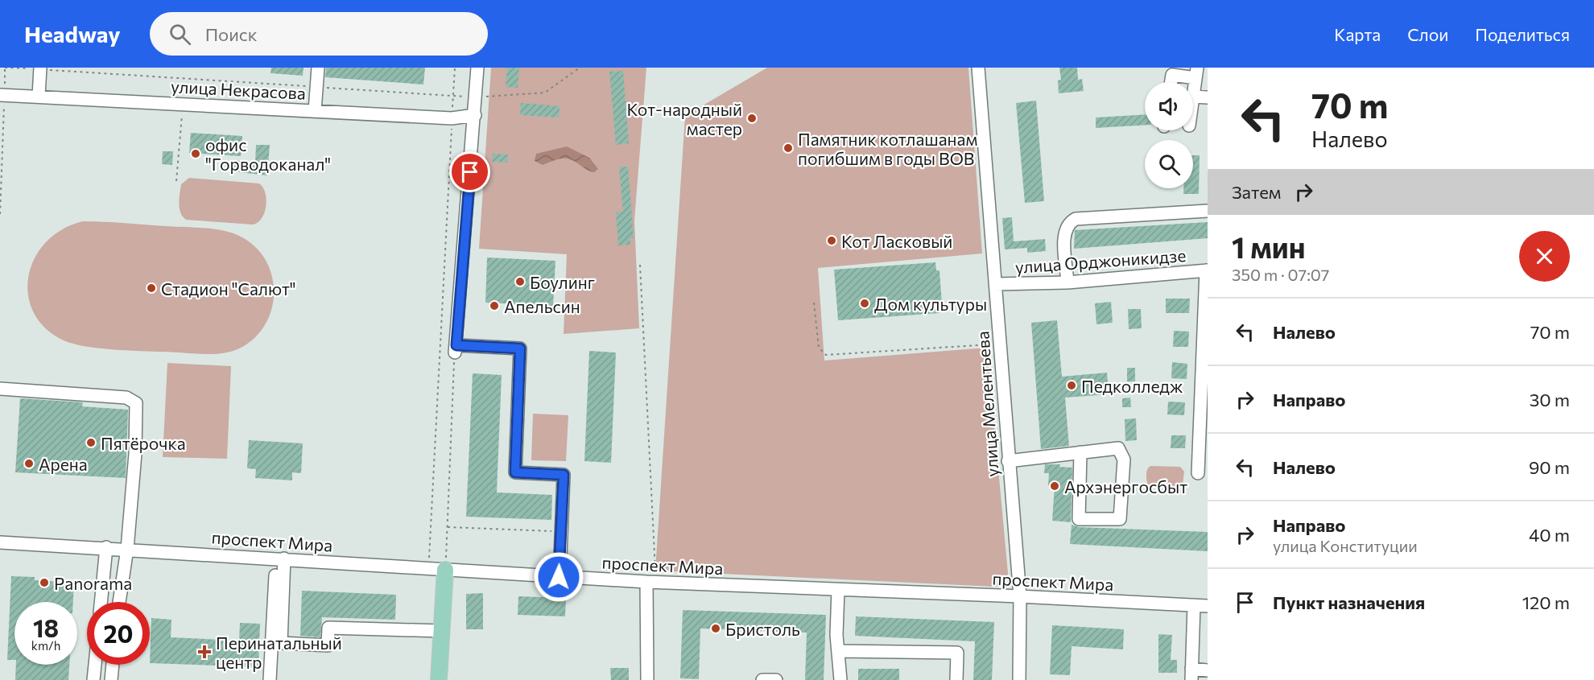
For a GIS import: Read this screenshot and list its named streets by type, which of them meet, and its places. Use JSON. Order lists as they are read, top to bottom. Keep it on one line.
{"streets":{"street":["улица Некрасова","улица Орджоникидзе","улица Мелентьева","проспект Мира"]},"crossings":[["улица Орджоникидзе","улица Мелентьева"],["улица Мелентьева","проспект Мира"]],"places":{"other":["Кот-народный мастер","Памятник котлашанам погибшим в годы ВОВ","офис \"Горводоканал\"","Кот Ласковый","Боулинг","Стадион \"Салют\"","Дом культуры","Апельсин","Педколледж","Пятёрочка","Арена","Архэнергосбыт","Panorama","Бристоль"],"health":["Перинатальный центр"]},"page":{"header":"Headway","search":"Поиск","nav":["Карта","Слои","Поделиться"],"turn":["70 m","Налево"],"then":"Затем","heading":["1 мин","350 m · 07:07"],"list":[{"name":"Налево","value":"70 m"},{"name":"Направо","value":"30 m"},{"name":"Налево","value":"90 m"},{"name":"Направо","note":"улица Конституции","value":"40 m"},{"name":"Пункт назначения","value":"120 m"}],"speed":"18 km/h","limit":"20"}}
